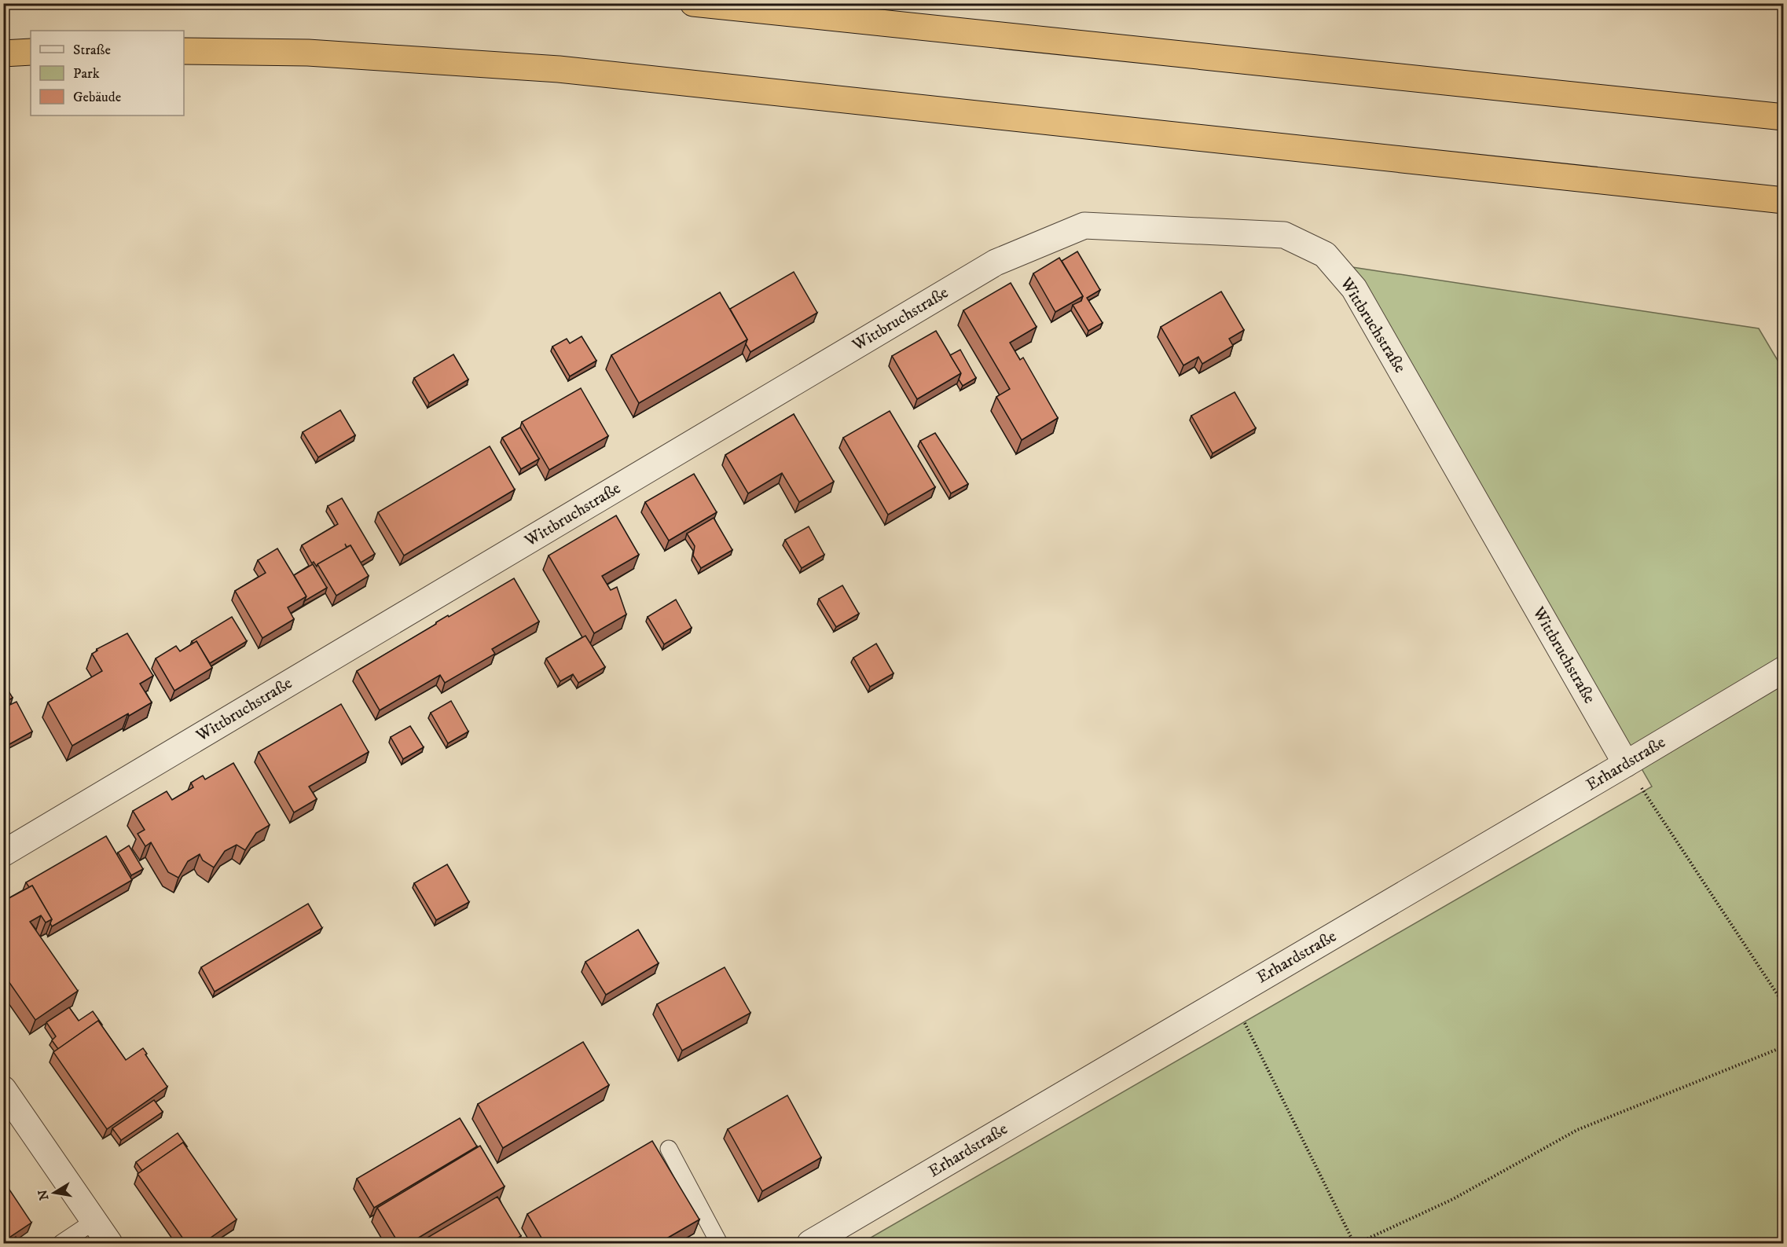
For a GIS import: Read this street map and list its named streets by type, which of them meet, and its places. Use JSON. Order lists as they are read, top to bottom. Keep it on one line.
{"streets":{"street":["Wittbruchstraße","Erhardstraße"]},"crossings":[["Wittbruchstraße","Erhardstraße"]],"legend":["Straße","Park","Gebäude"],"north":"left"}
